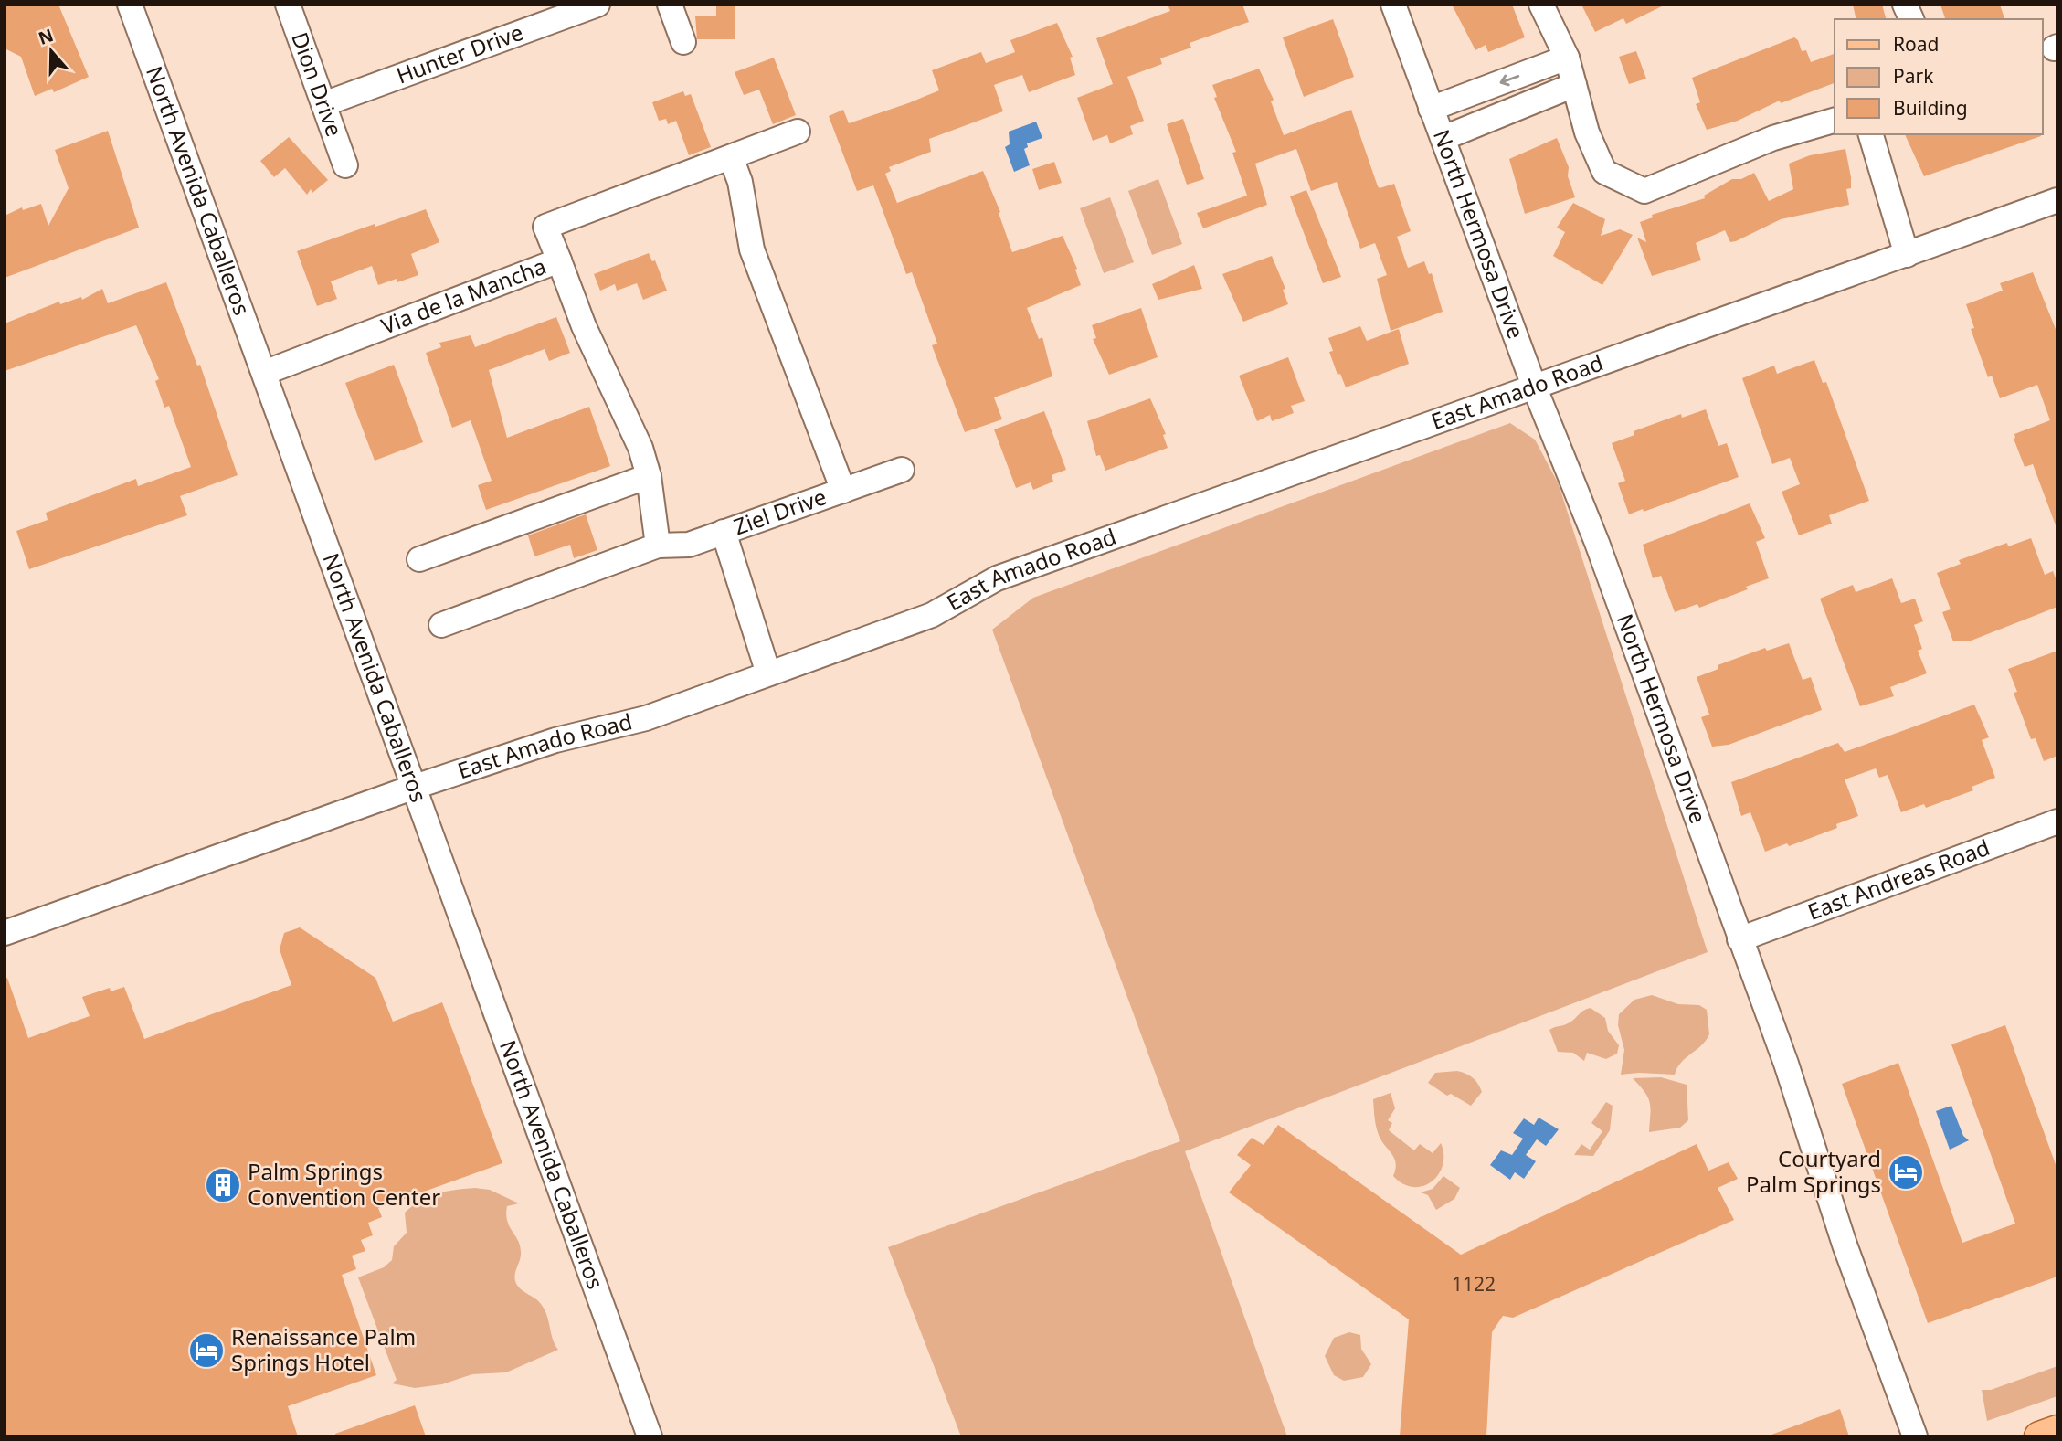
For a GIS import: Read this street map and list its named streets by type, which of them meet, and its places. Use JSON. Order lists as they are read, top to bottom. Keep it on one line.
{"streets":{"street":["Hunter Drive","Dion Drive","North Avenida Caballeros","North Hermosa Drive","Via de la Mancha","East Amado Road","Ziel Drive","East Andreas Road"]},"crossings":[["Hunter Drive","Dion Drive"],["North Avenida Caballeros","Via de la Mancha"],["North Avenida Caballeros","East Amado Road"],["North Hermosa Drive","East Amado Road"],["North Hermosa Drive","East Andreas Road"]],"places":{"hotel":["Courtyard Palm Springs","Renaissance Palm Springs Hotel"],"building":["Palm Springs Convention Center"]},"house_numbers":["1122"],"legend":["Road","Park","Building"],"north":"top"}
